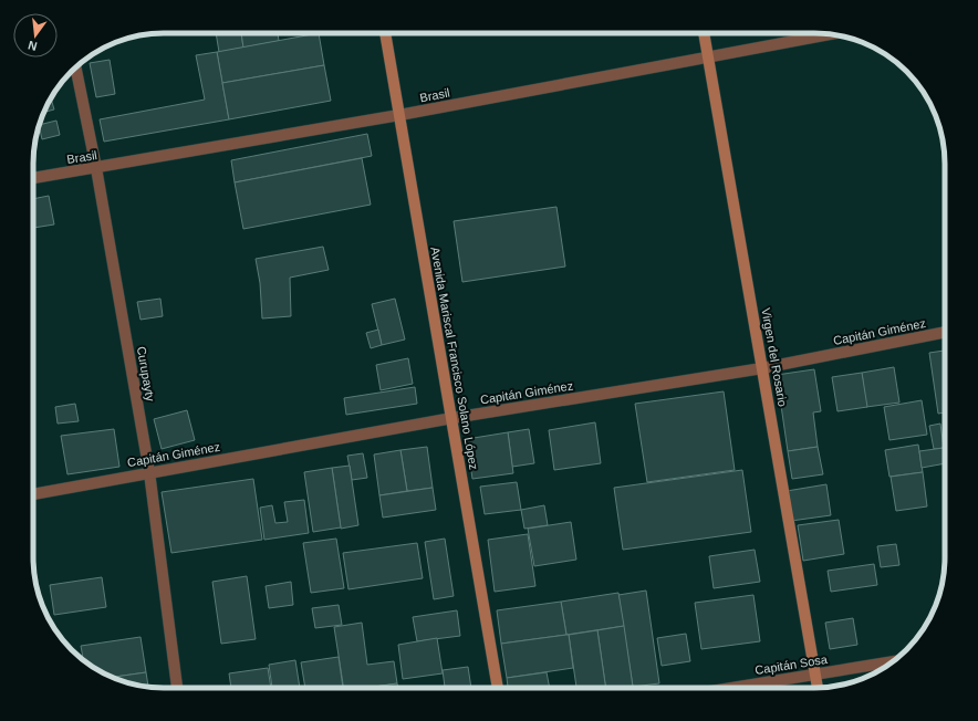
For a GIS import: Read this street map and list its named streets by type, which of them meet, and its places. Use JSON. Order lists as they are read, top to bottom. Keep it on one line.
{"streets":{"main road":["Virgen del Rosario","Avenida Mariscal Francisco Solano López"],"street":["Brasil","Capitán Giménez","Curupayty","Capitán Sosa"]},"crossings":[["Brasil","Virgen del Rosario"],["Brasil","Avenida Mariscal Francisco Solano López"],["Brasil","Curupayty"],["Capitán Giménez","Virgen del Rosario"],["Capitán Giménez","Avenida Mariscal Francisco Solano López"],["Capitán Giménez","Curupayty"],["Virgen del Rosario","Capitán Sosa"]],"north":"bottom"}
